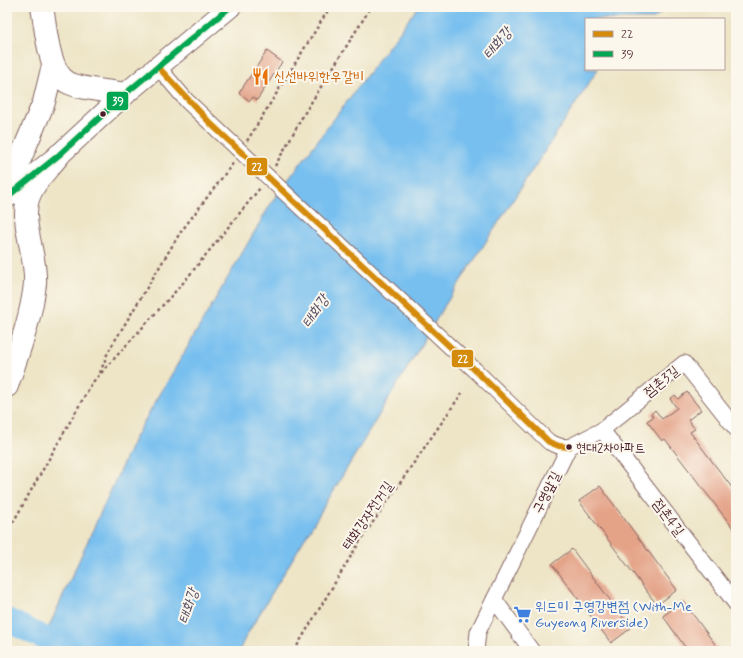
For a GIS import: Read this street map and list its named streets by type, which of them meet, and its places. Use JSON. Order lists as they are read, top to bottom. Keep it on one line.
{"streets":{"street":["점촌3길","구영앞길","점촌4길"],"path":["태화강자전거길"]},"crossings":[["점촌3길","구영앞길"],["점촌3길","점촌4길"]],"water":["태화강"],"places":{"restaurant":["신선바위한우갈비"],"other":["현대2차아파트"],"supermarket":["위드미 구영강변점 (With-Me Guyeong Riverside)"]},"lines":["transit line 39","transit line 22"],"legend":["22","39"]}
